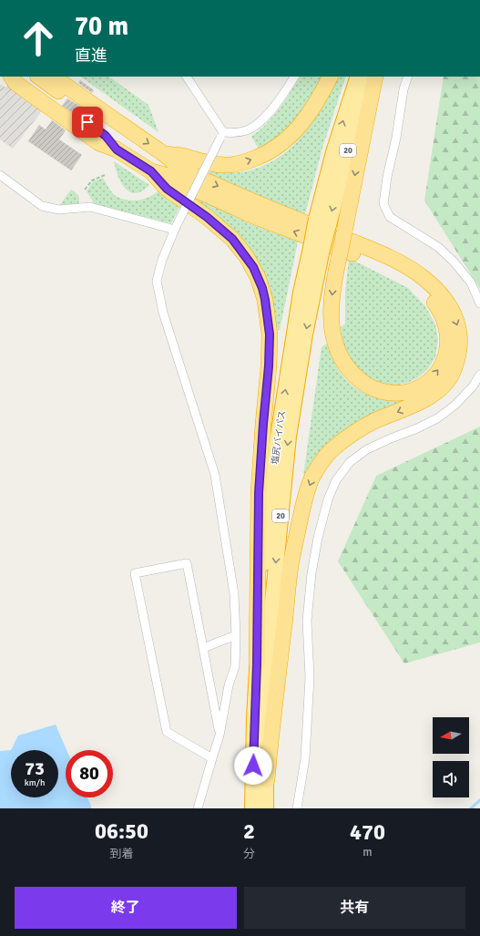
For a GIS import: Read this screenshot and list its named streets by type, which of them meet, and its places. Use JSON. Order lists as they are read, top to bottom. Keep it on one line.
{"streets":{"highway":["20","塩尻バイパス"]},"north":"left","page":{"turn":["70 m","直進"],"speed":"73 km/h","limit":"80","eta":["06:50","到着","2","分","470","m"],"buttons":["終了","共有"]}}
